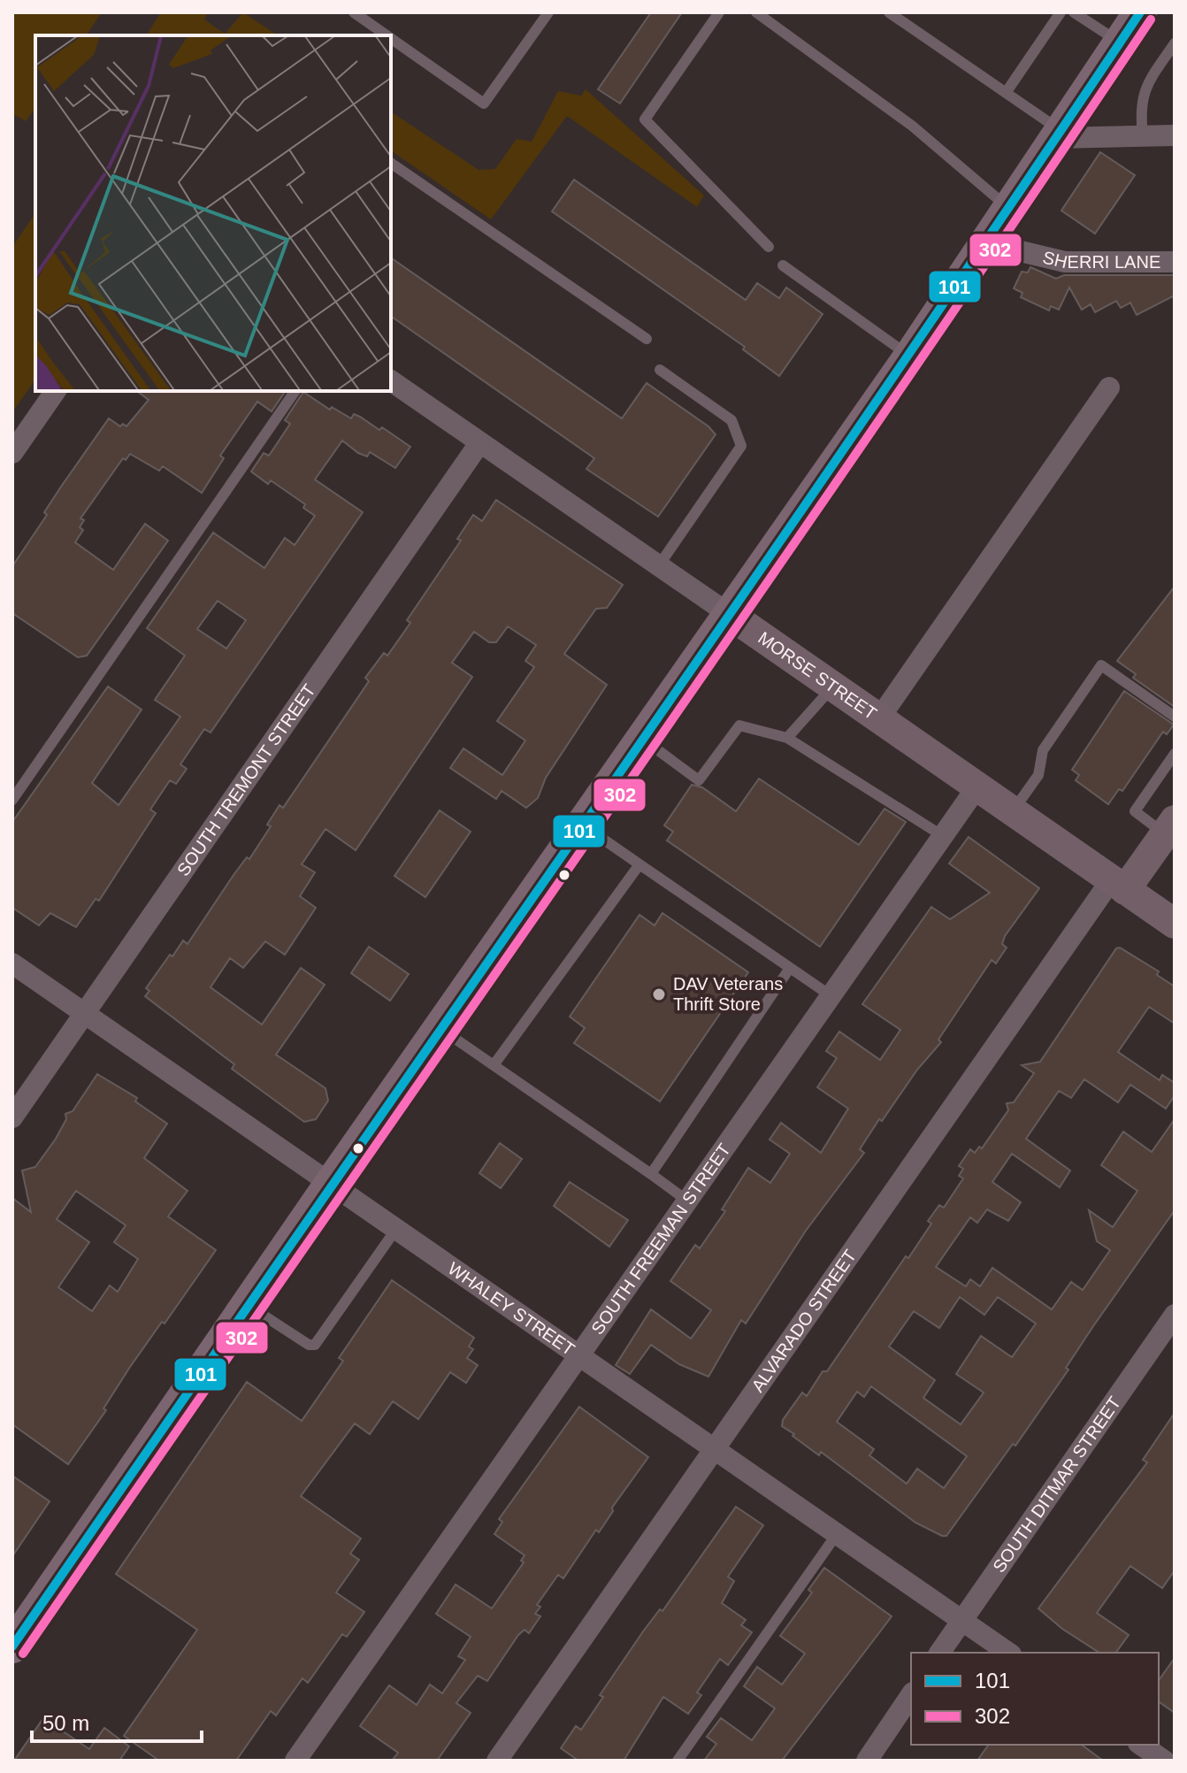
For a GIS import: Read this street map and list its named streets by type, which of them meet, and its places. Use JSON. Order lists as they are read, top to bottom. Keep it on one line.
{"streets":{"street":["SHERRI LANE","MORSE STREET","SOUTH TREMONT STREET","SOUTH FREEMAN STREET","WHALEY STREET","ALVARADO STREET","SOUTH DITMAR STREET"]},"crossings":[["MORSE STREET","SOUTH TREMONT STREET"],["MORSE STREET","SOUTH FREEMAN STREET"],["MORSE STREET","ALVARADO STREET"],["SOUTH TREMONT STREET","WHALEY STREET"],["SOUTH FREEMAN STREET","WHALEY STREET"],["WHALEY STREET","ALVARADO STREET"],["WHALEY STREET","SOUTH DITMAR STREET"]],"places":["DAV Veterans Thrift Store"],"lines":["transit line 101","transit line 302"],"legend":["101","302"],"scale_bar":"50 m"}
